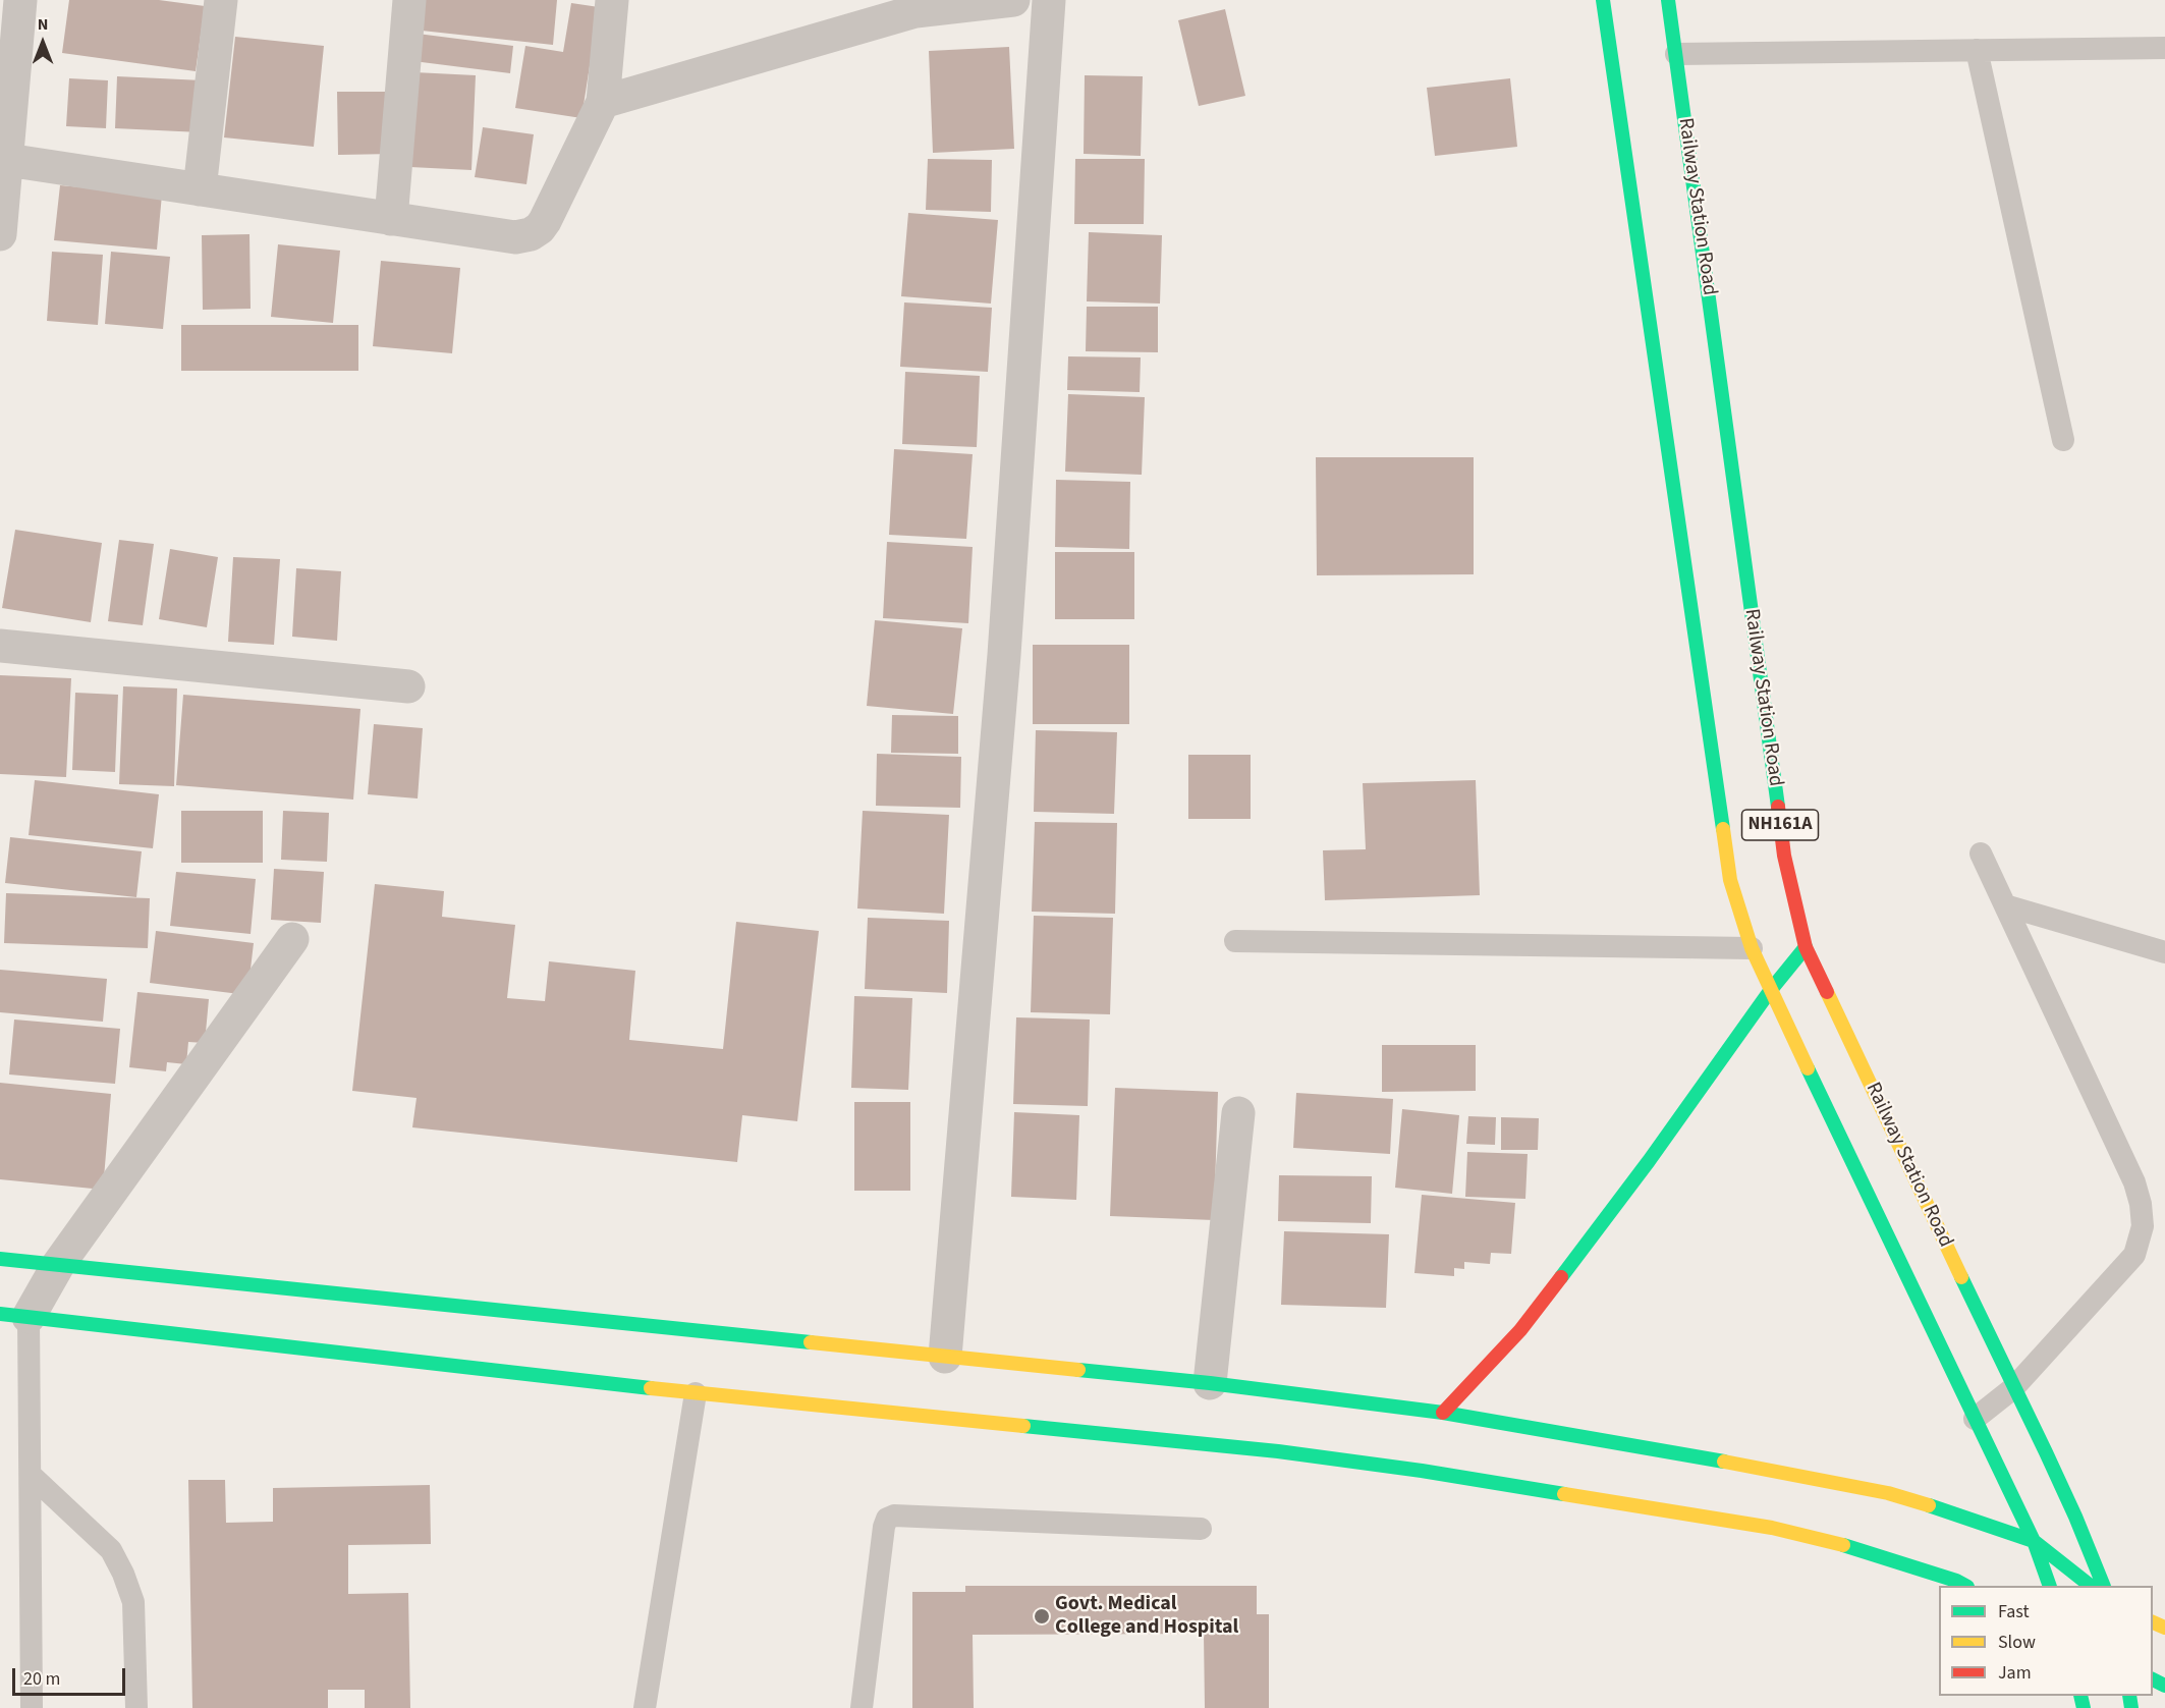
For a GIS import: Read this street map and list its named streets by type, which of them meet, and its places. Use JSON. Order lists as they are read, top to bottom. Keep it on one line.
{"streets":{"main road":["Railway Station Road","NH161A"]},"places":["Govt. Medical College and Hospital"],"legend":["Fast","Slow","Jam"],"scale_bar":"20 m","north":"top"}
